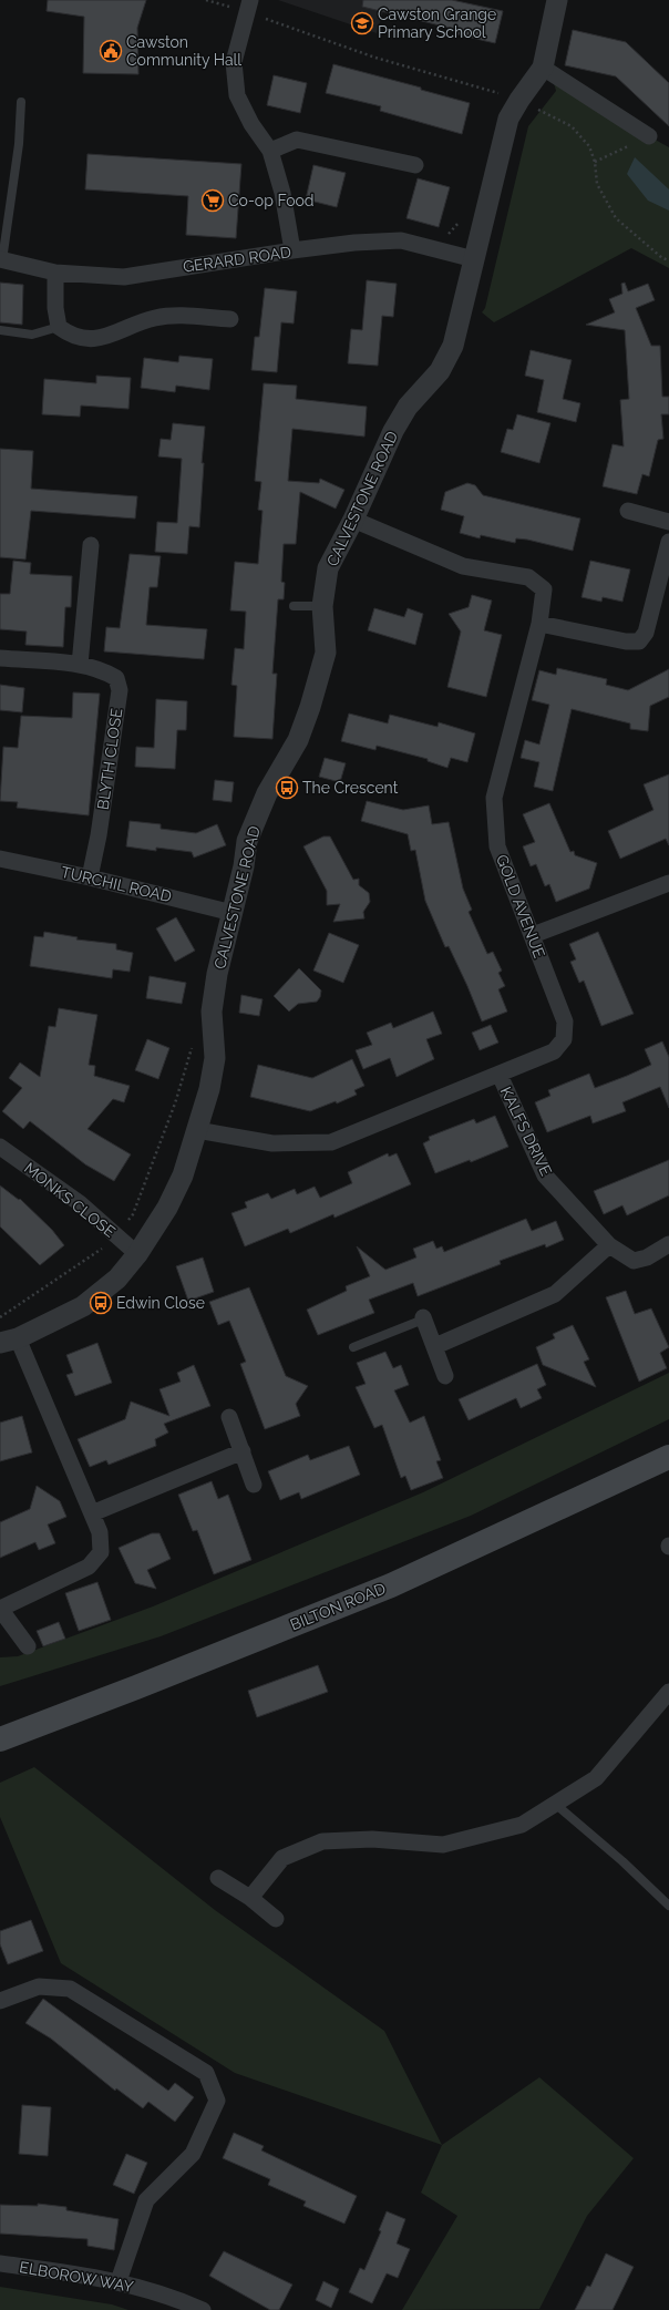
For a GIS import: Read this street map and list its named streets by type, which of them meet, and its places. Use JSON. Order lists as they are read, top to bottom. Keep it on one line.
{"streets":{"main road":["BILTON ROAD"],"street":["GERARD ROAD","CALVESTONE ROAD","BLYTH CLOSE","TURCHIL ROAD","GOLD AVENUE","KALFS DRIVE","MONKS CLOSE","ELBOROW WAY"]},"crossings":[["GERARD ROAD","CALVESTONE ROAD"],["CALVESTONE ROAD","TURCHIL ROAD"],["CALVESTONE ROAD","GOLD AVENUE"],["CALVESTONE ROAD","MONKS CLOSE"],["BLYTH CLOSE","TURCHIL ROAD"],["GOLD AVENUE","KALFS DRIVE"]],"places":{"school or university":["Cawston Grange Primary School"],"public building":["Cawston Community Hall"],"supermarket":["Co-op Food"],"bus stop":["The Crescent","Edwin Close"]}}
